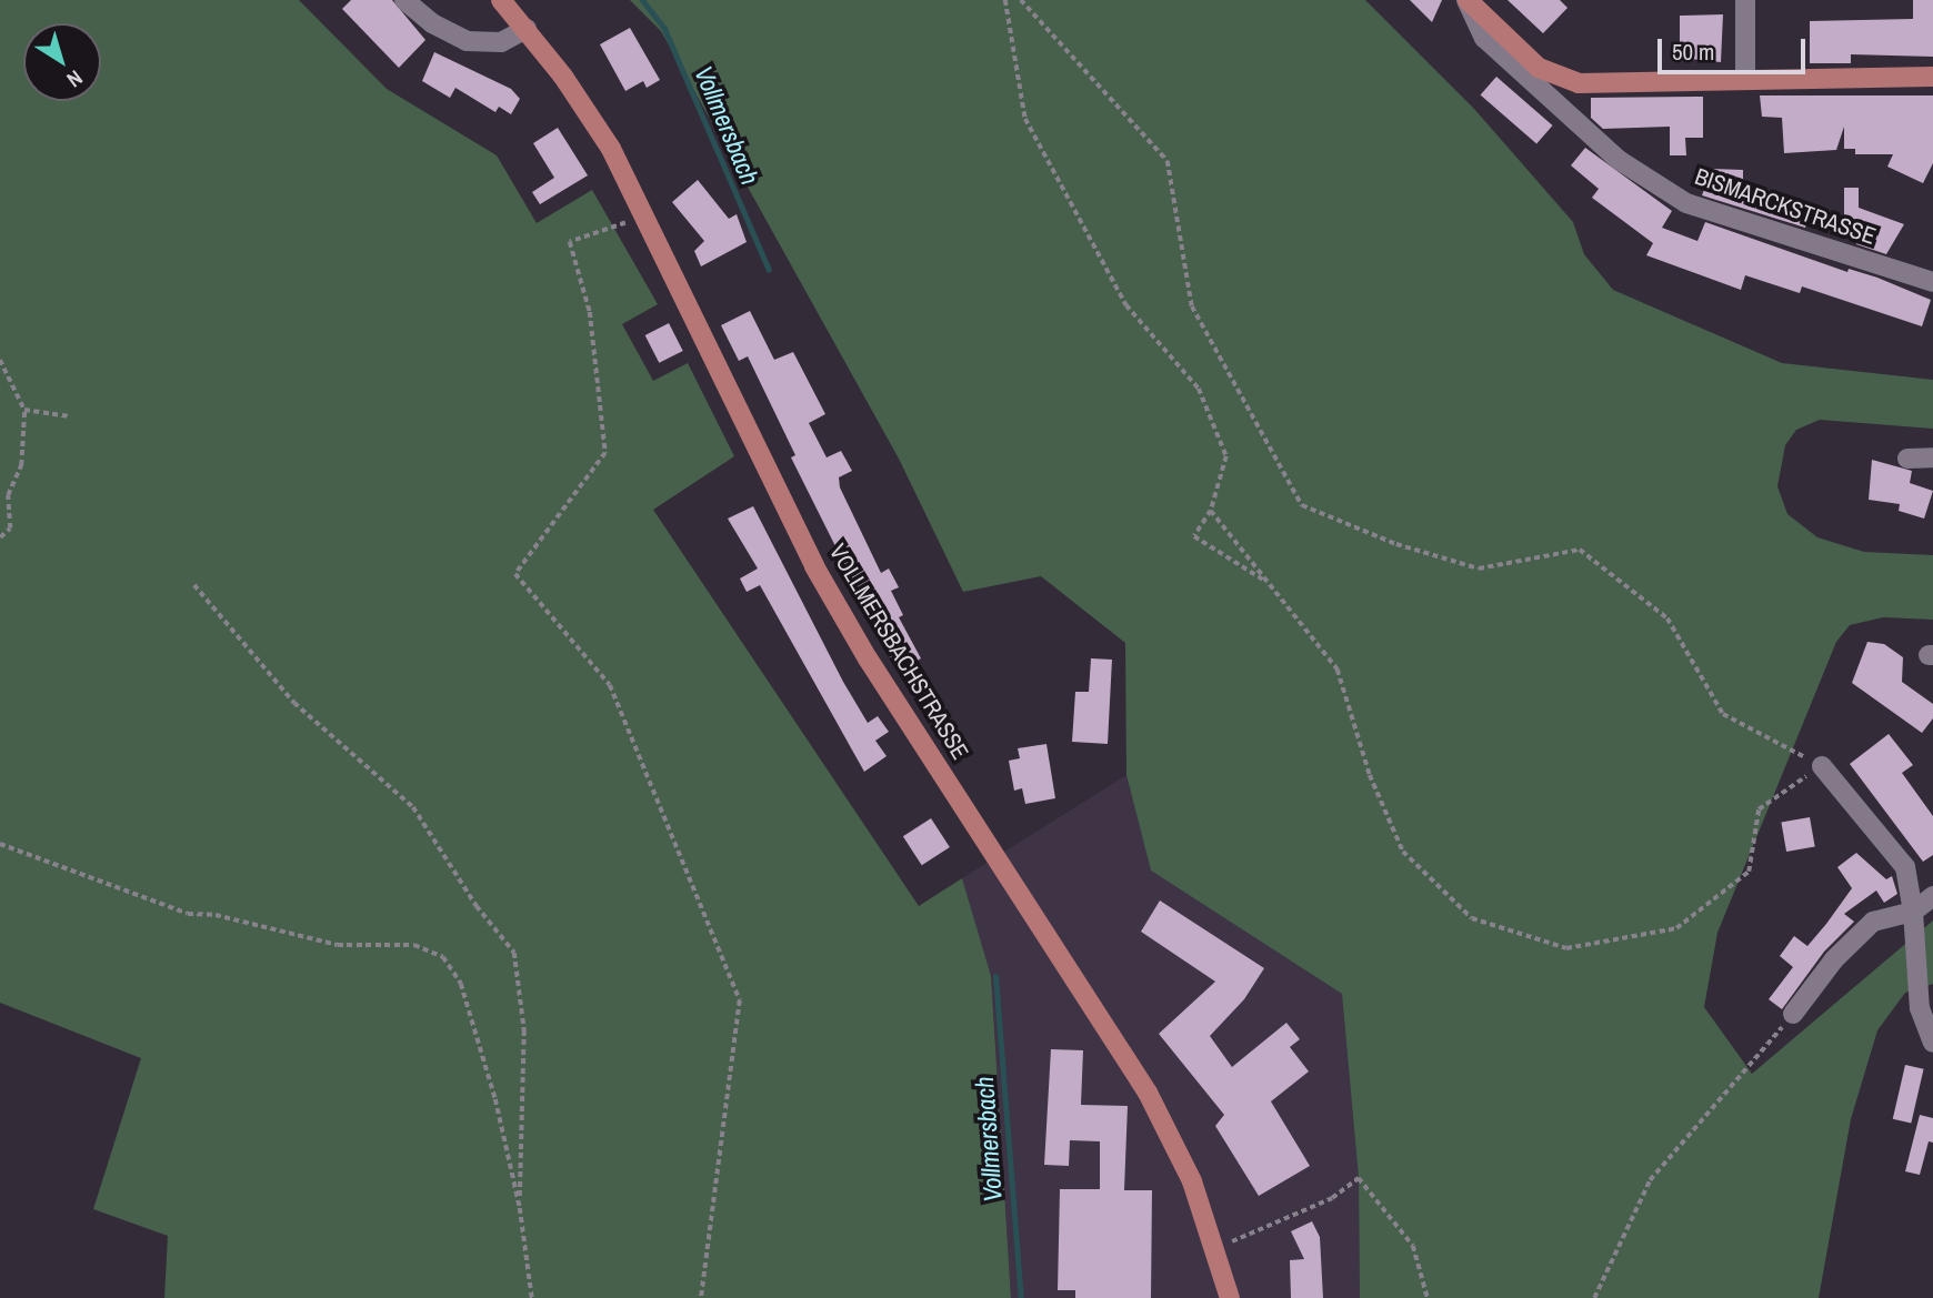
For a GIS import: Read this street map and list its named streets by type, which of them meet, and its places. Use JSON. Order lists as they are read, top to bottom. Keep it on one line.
{"streets":{"main road":["VOLLMERSBACHSTRASSE"],"street":["BISMARCKSTRASSE"]},"water":["Vollmersbach"],"scale_bar":"50 m","north":"bottom right"}
